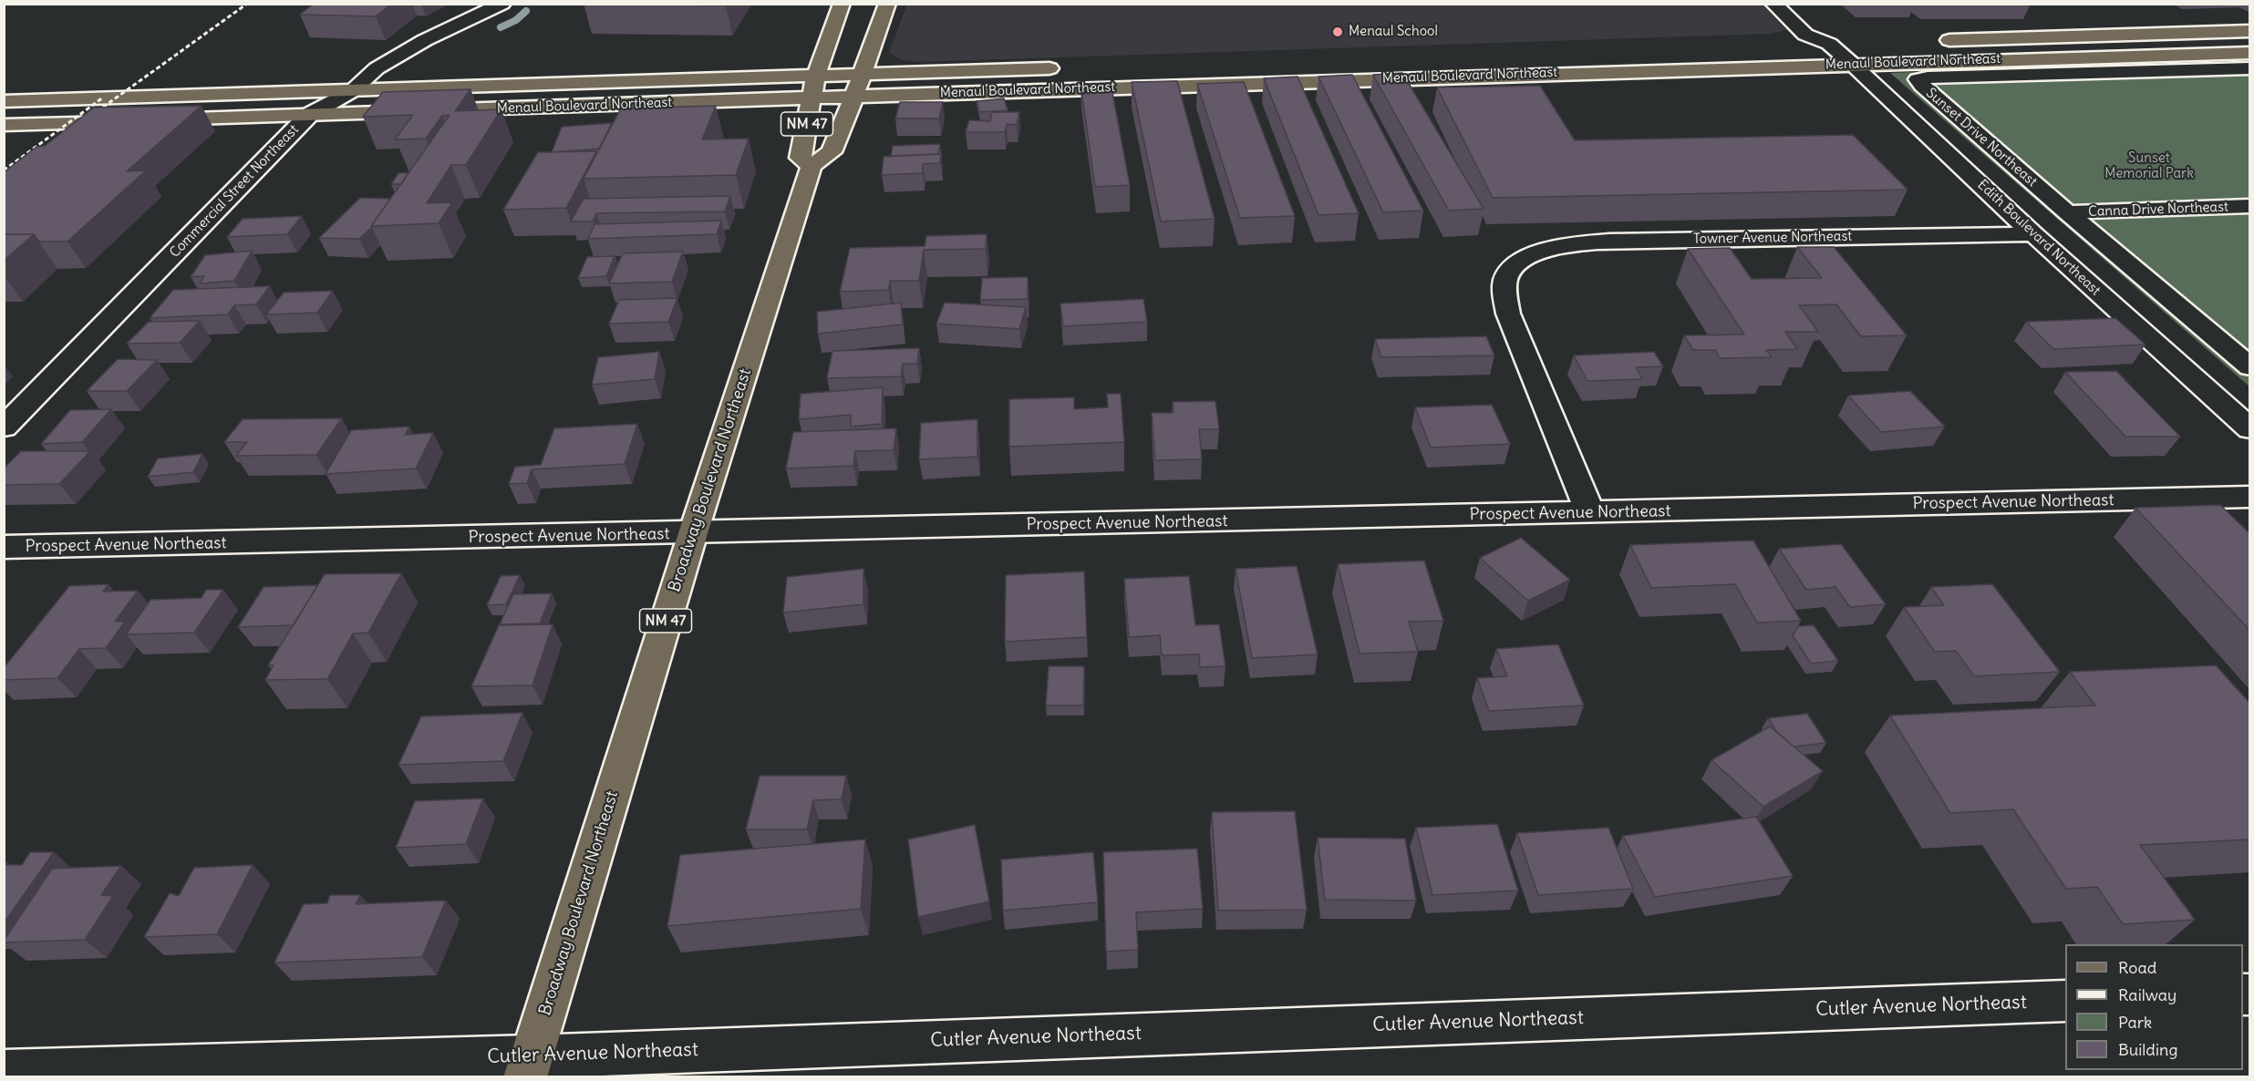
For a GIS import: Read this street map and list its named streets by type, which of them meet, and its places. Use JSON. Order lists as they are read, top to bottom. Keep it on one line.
{"streets":{"main road":["Menaul Boulevard Northeast","NM 47","Broadway Boulevard Northeast"],"street":["Sunset Drive Northeast","Commercial Street Northeast","Canna Drive Northeast","Towner Avenue Northeast","Edith Boulevard Northeast","Prospect Avenue Northeast","Cutler Avenue Northeast"]},"crossings":[["Menaul Boulevard Northeast","NM 47"],["Menaul Boulevard Northeast","Commercial Street Northeast"],["Menaul Boulevard Northeast","Edith Boulevard Northeast"],["NM 47","Broadway Boulevard Northeast"],["Sunset Drive Northeast","Canna Drive Northeast"],["Towner Avenue Northeast","Edith Boulevard Northeast"],["Towner Avenue Northeast","Prospect Avenue Northeast"],["Broadway Boulevard Northeast","Prospect Avenue Northeast"],["Broadway Boulevard Northeast","Cutler Avenue Northeast"]],"parks":["Sunset Memorial Park"],"places":["Menaul School"],"legend":["Road","Railway","Park","Building"]}
